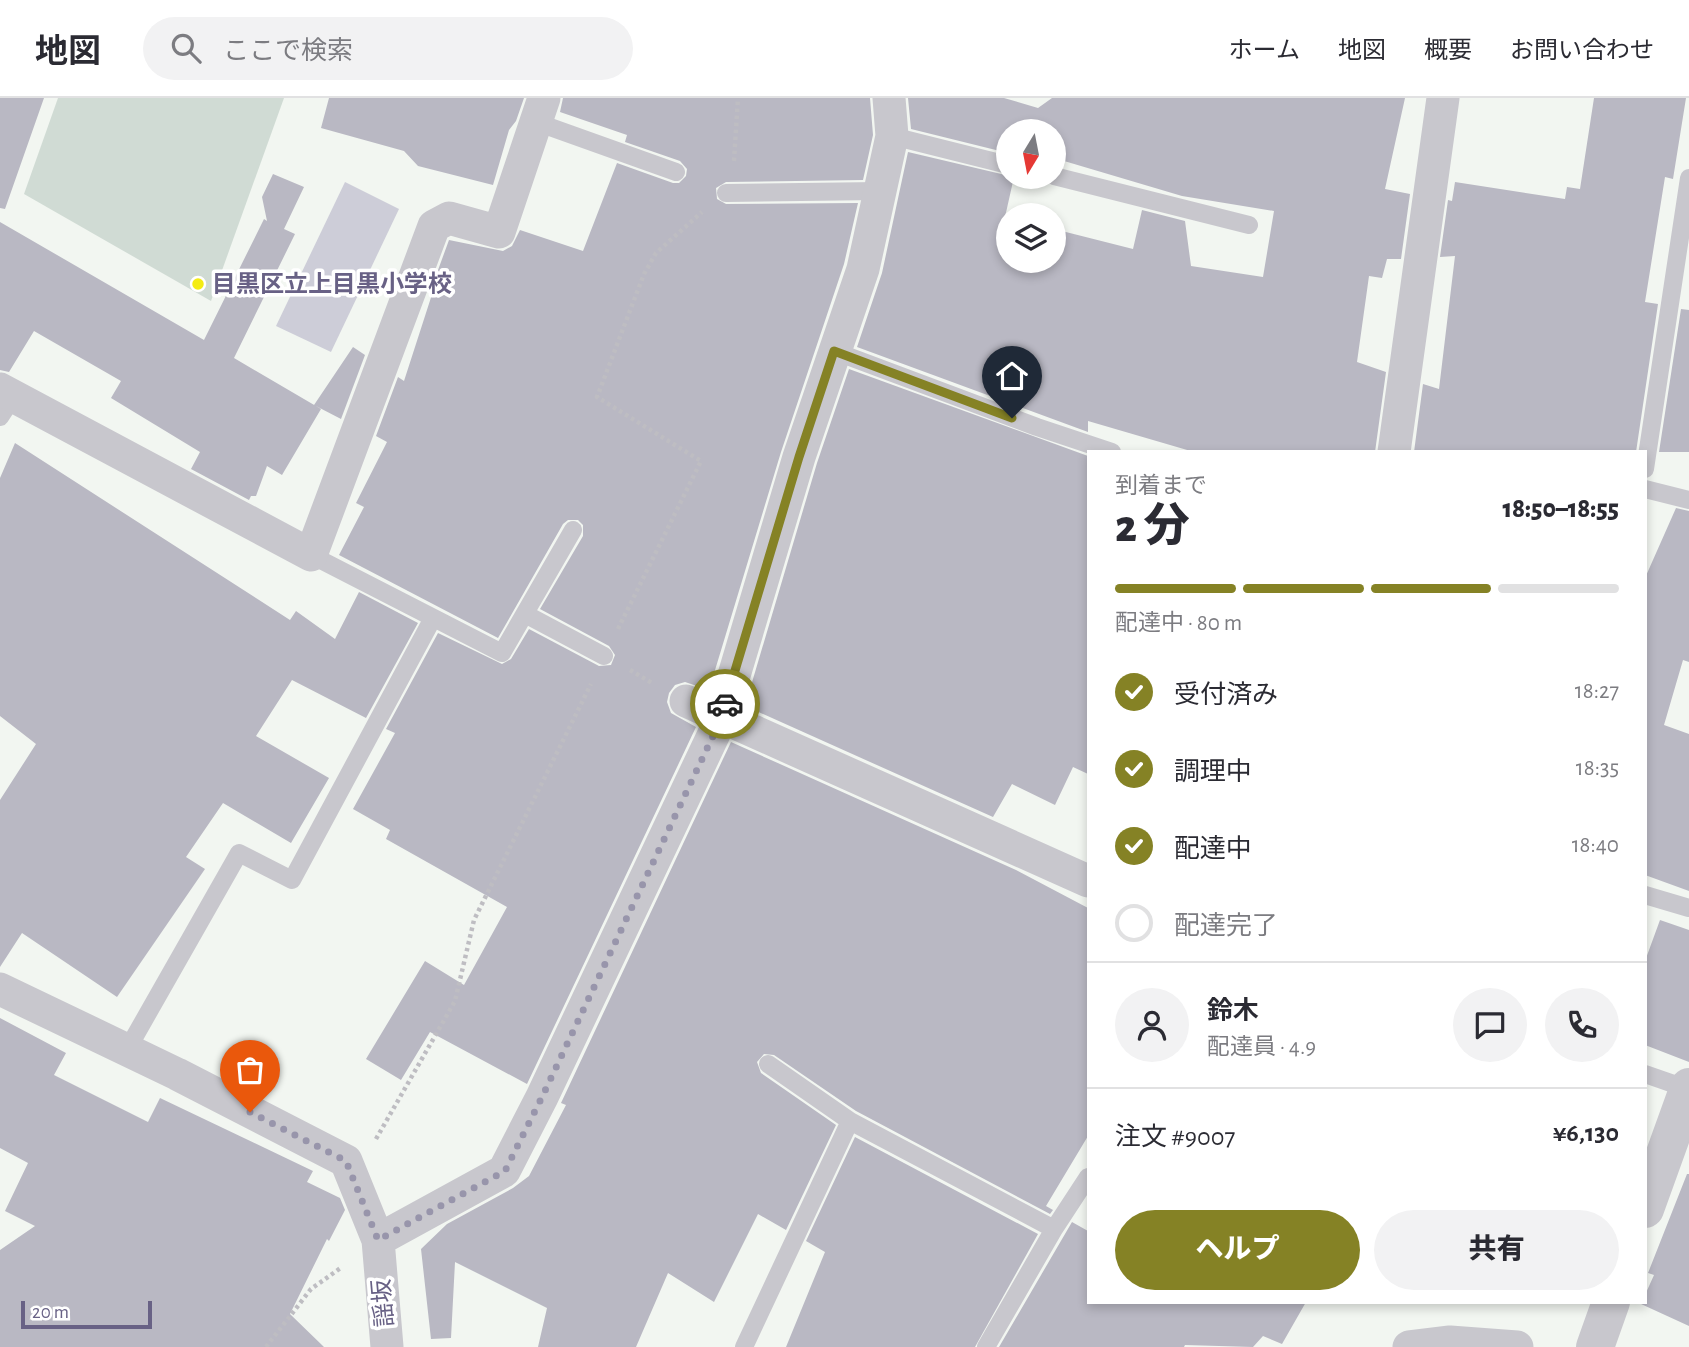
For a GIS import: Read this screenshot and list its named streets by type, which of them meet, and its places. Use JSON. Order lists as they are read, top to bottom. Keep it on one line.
{"streets":{"street":["謡坂"]},"places":["目黒区立上目黒小学校"],"scale_bar":"20 m","north":"bottom","page":{"header":"地図","search":"ここで検索","nav":["ホーム","地図","概要","お問い合わせ"],"heading":["2 分","到着まで","18:50–18:55"],"panel":["鈴木","配達員 · 4.9","注文 #9007","¥6,130"],"bar":"配達中 · 80 m","list":[["受付済み","18:27"],["調理中","18:35"],["配達中","18:40"],"配達完了"],"buttons":["ヘルプ","共有"],"scale":"20 m"}}
